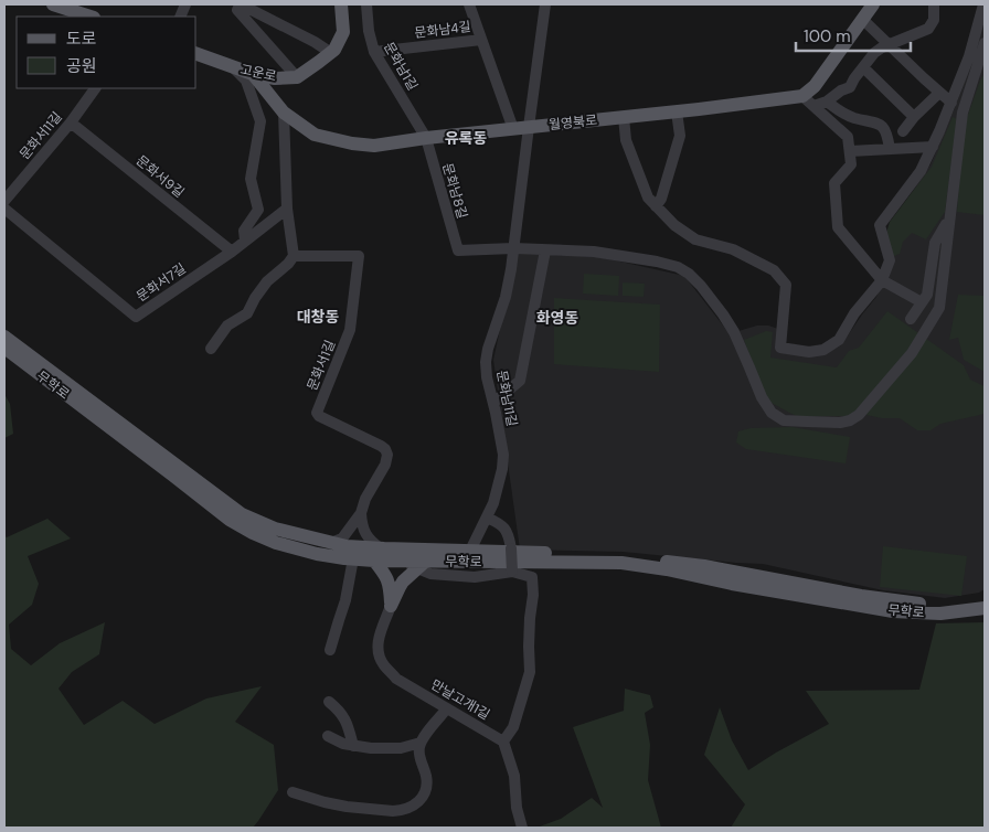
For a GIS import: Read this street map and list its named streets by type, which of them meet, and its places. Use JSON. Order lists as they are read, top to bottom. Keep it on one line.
{"streets":{"main road":["고운로","월영북로","무학로"],"street":["문화남4길","문화남1길","문화서11길","문화서9길","문화남8길","문화서7길","문화서1길","문화남11길","만날고개1길"]},"crossings":[["문화남4길","문화남1길"],["문화남4길","월영북로"],["문화남1길","월영북로"],["문화남1길","문화남8길"],["고운로","월영북로"],["월영북로","문화남8길"],["월영북로","문화남11길"],["문화서11길","문화서9길"],["문화서9길","문화서7길"],["문화남8길","문화남11길"],["문화서1길","무학로"],["무학로","문화남11길"]],"districts":["유록동","대창동","화영동"],"legend":["도로","공원"],"scale_bar":"100 m"}
